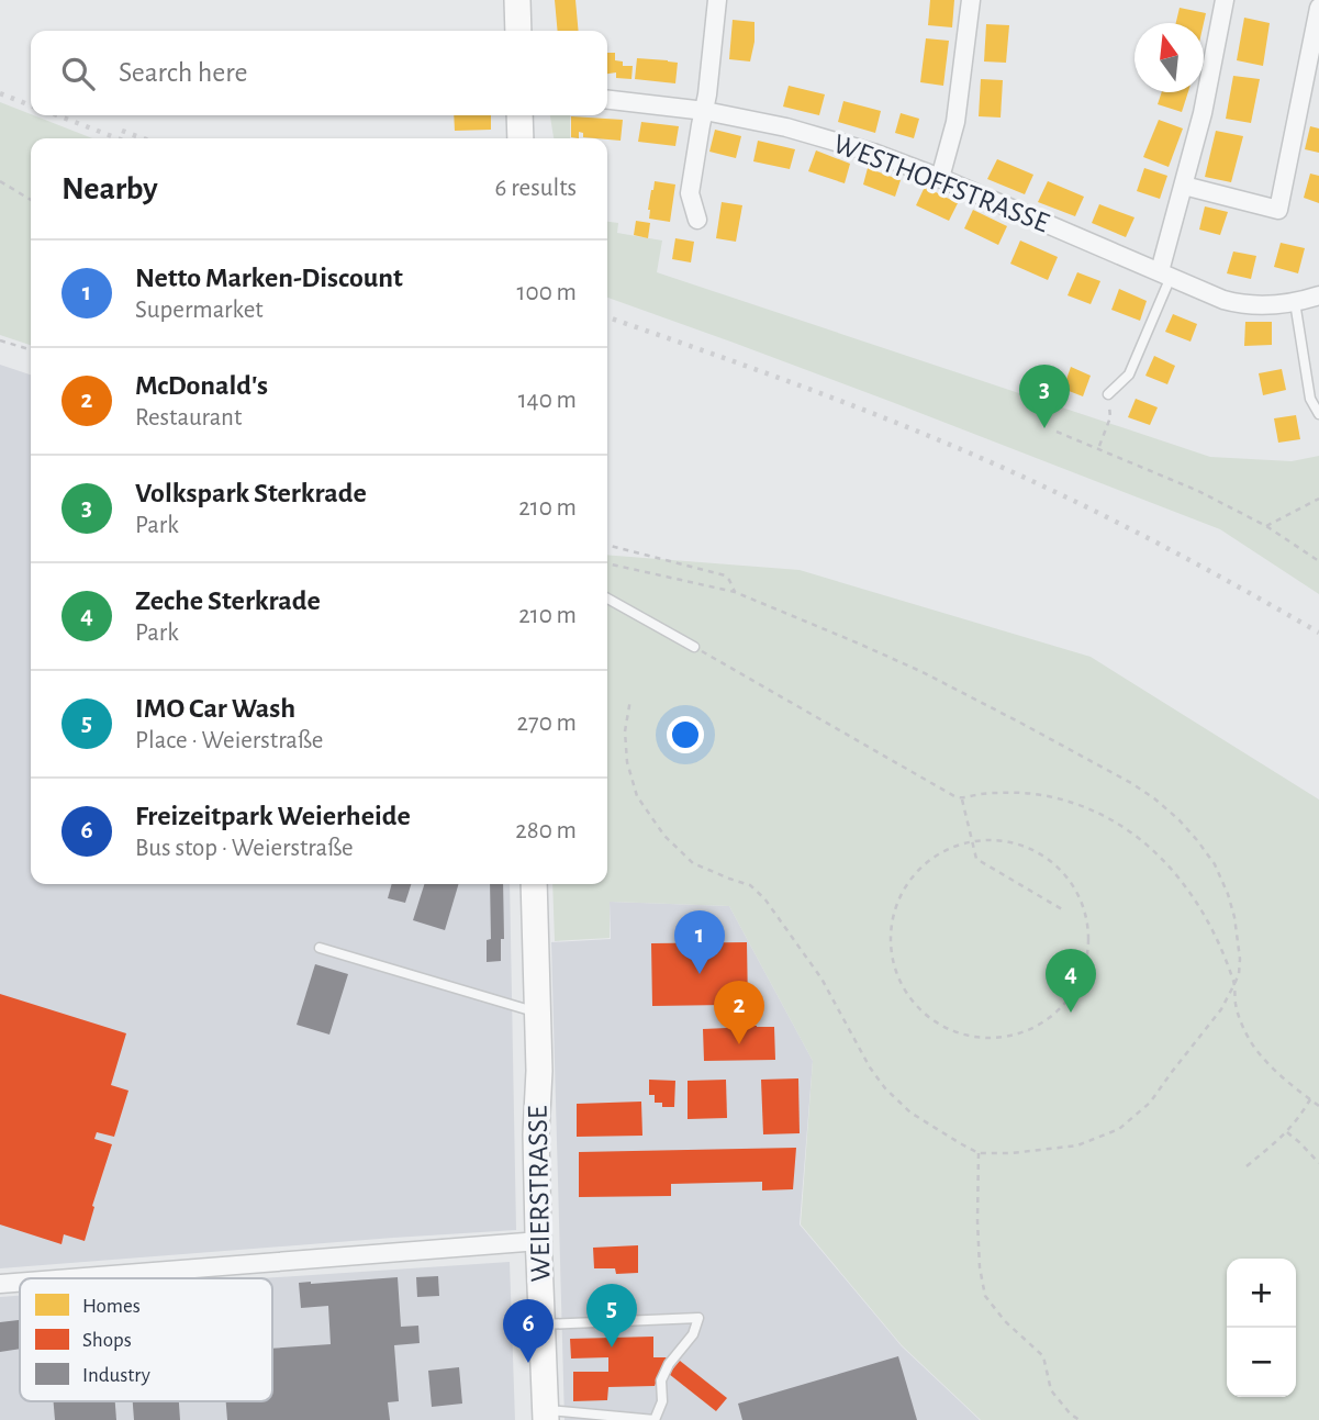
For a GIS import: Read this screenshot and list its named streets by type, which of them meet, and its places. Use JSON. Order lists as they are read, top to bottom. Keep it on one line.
{"streets":{"main road":["WEIERSTRASSE"],"street":["WESTHOFFSTRASSE"]},"legend":["Homes","Shops","Industry"],"north":"top","page":{"search":"Search here","heading":["Nearby","6 results"],"list":[{"mark":"1","name":"Netto Marken-Discount","note":"Supermarket","value":"100 m"},{"mark":"2","name":"McDonald's","note":"Restaurant","value":"140 m"},{"mark":"3","name":"Volkspark Sterkrade","note":"Park","value":"210 m"},{"mark":"4","name":"Zeche Sterkrade","note":"Park","value":"210 m"},{"mark":"5","name":"IMO Car Wash","note":"Place · Weierstraße","value":"270 m"},{"mark":"6","name":"Freizeitpark Weierheide","note":"Bus stop · Weierstraße","value":"280 m"}],"pins":["3","1","4","2","5","6"],"map_buttons":["+","−"]}}
